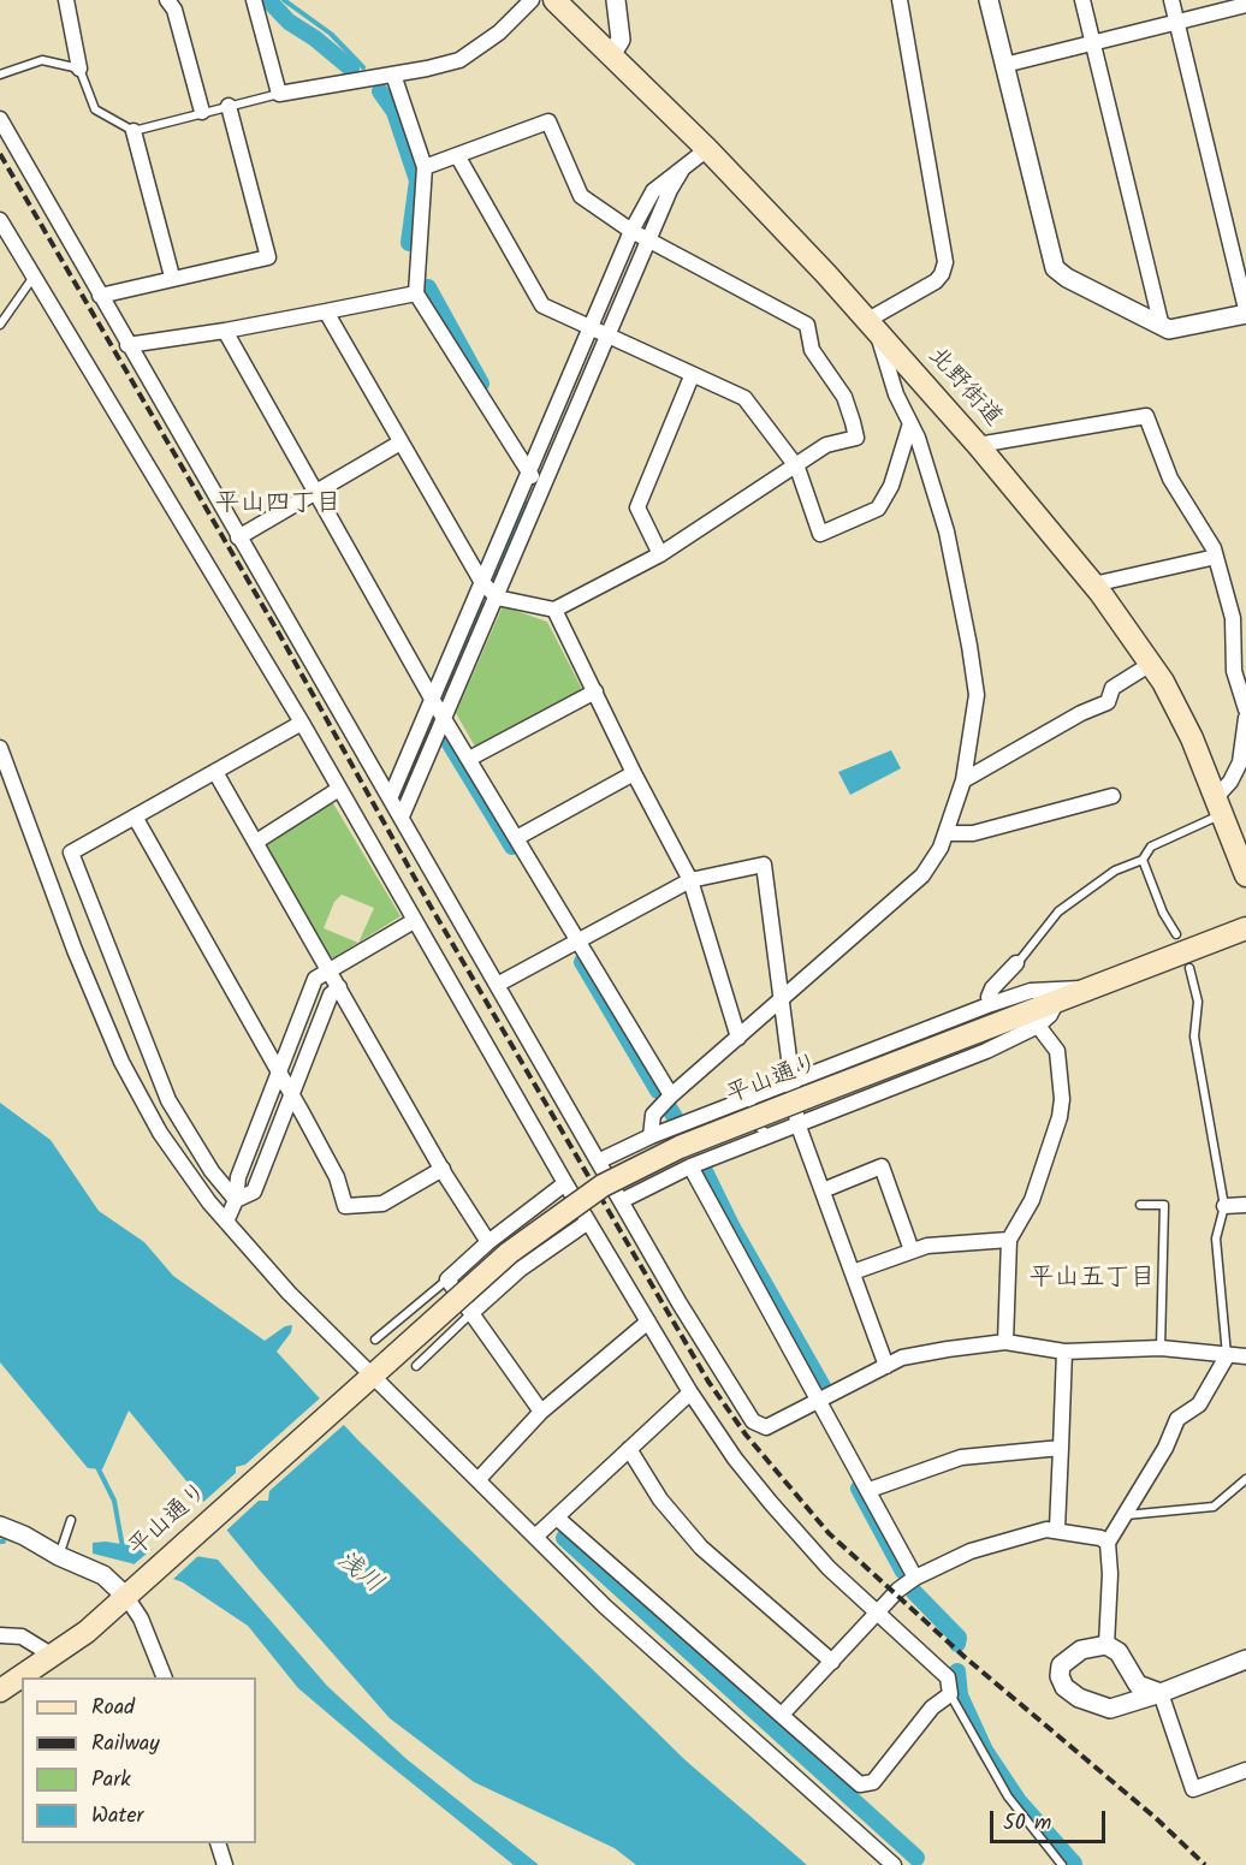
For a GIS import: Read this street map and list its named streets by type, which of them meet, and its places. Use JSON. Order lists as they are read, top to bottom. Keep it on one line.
{"streets":{"main road":["北野街道","平山通り"]},"districts":["平山四丁目","平山五丁目"],"water":["浅川"],"legend":["Road","Railway","Park","Water"],"scale_bar":"50 m"}
